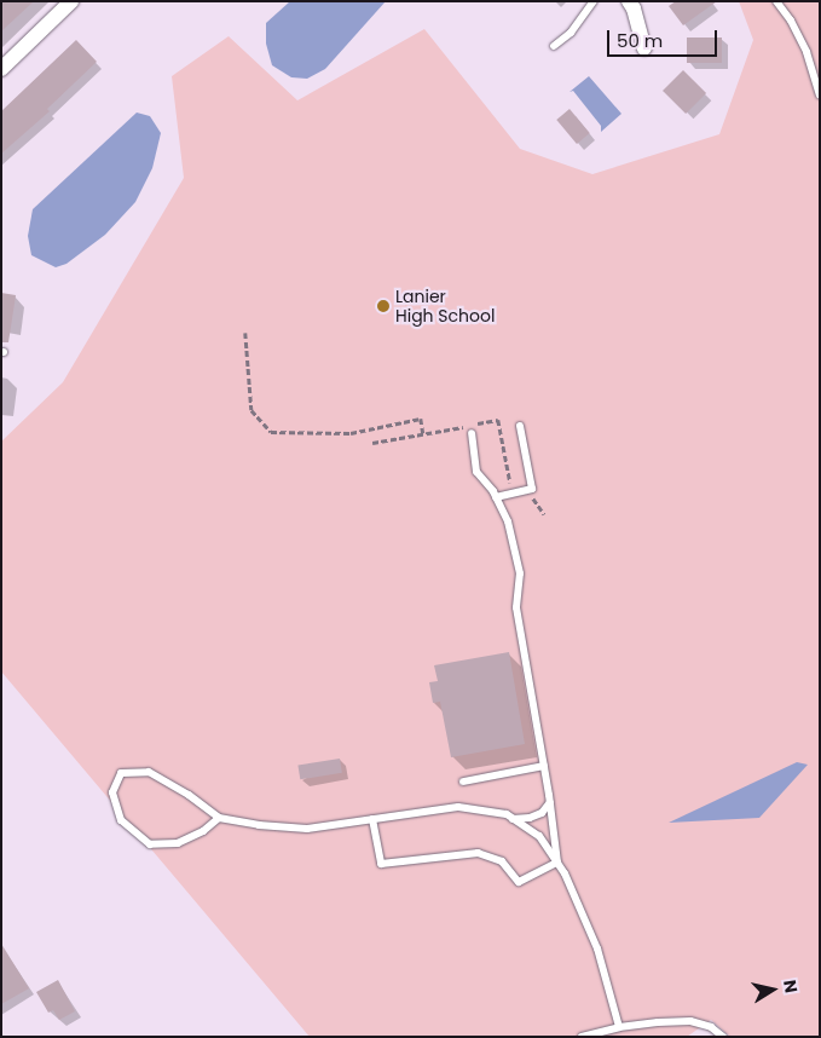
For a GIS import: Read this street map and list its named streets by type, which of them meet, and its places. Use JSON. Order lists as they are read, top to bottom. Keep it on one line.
{"places":["Lanier High School"],"scale_bar":"50 m","north":"right"}
